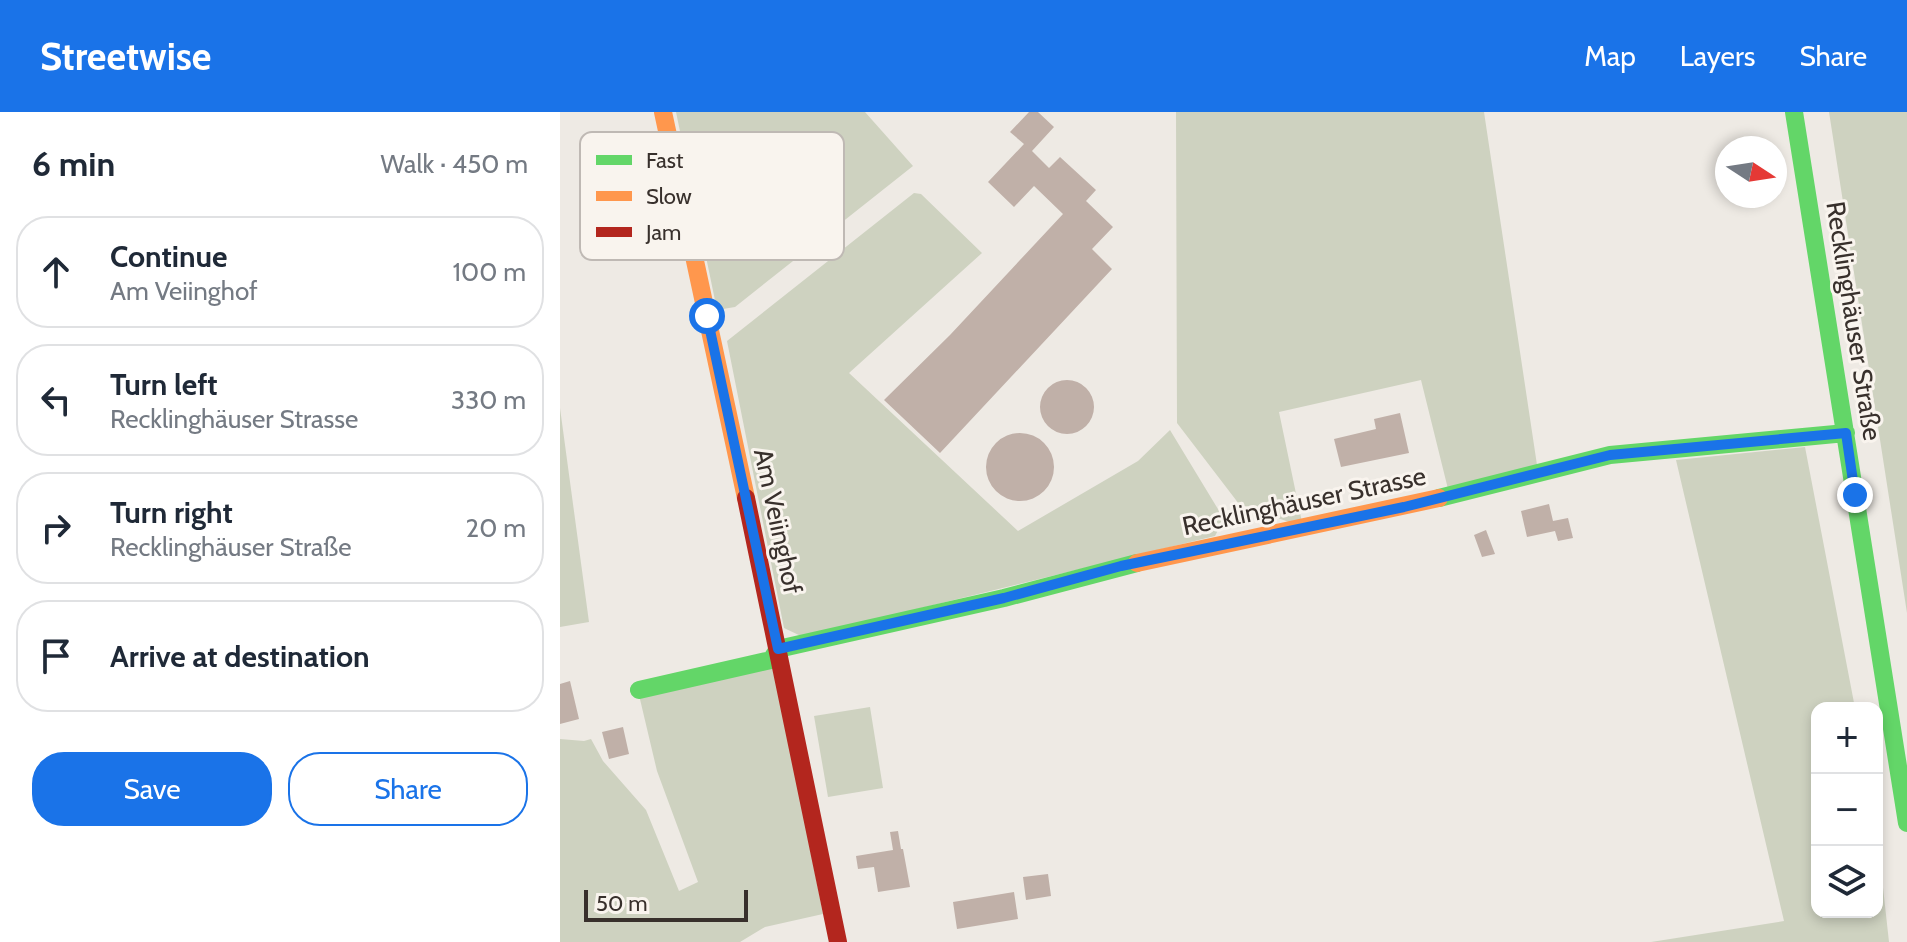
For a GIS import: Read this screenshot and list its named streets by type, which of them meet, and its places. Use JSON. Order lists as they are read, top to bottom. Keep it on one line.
{"streets":{"street":["Recklinghäuser Straße","Recklinghäuser Strasse","Am Veiinghof"]},"crossings":[["Recklinghäuser Straße","Recklinghäuser Strasse"],["Recklinghäuser Strasse","Am Veiinghof"]],"legend":["Fast","Slow","Jam"],"scale_bar":"50 m","north":"right","page":{"header":"Streetwise","nav":["Map","Layers","Share"],"heading":["6 min","Walk · 450 m"],"list":[["Continue","Am Veiinghof","100 m"],["Turn left","Recklinghäuser Strasse","330 m"],["Turn right","Recklinghäuser Straße","20 m"],"Arrive at destination"],"map_buttons":["+","−"],"buttons":["Save","Share"],"scale":"50 m"}}
